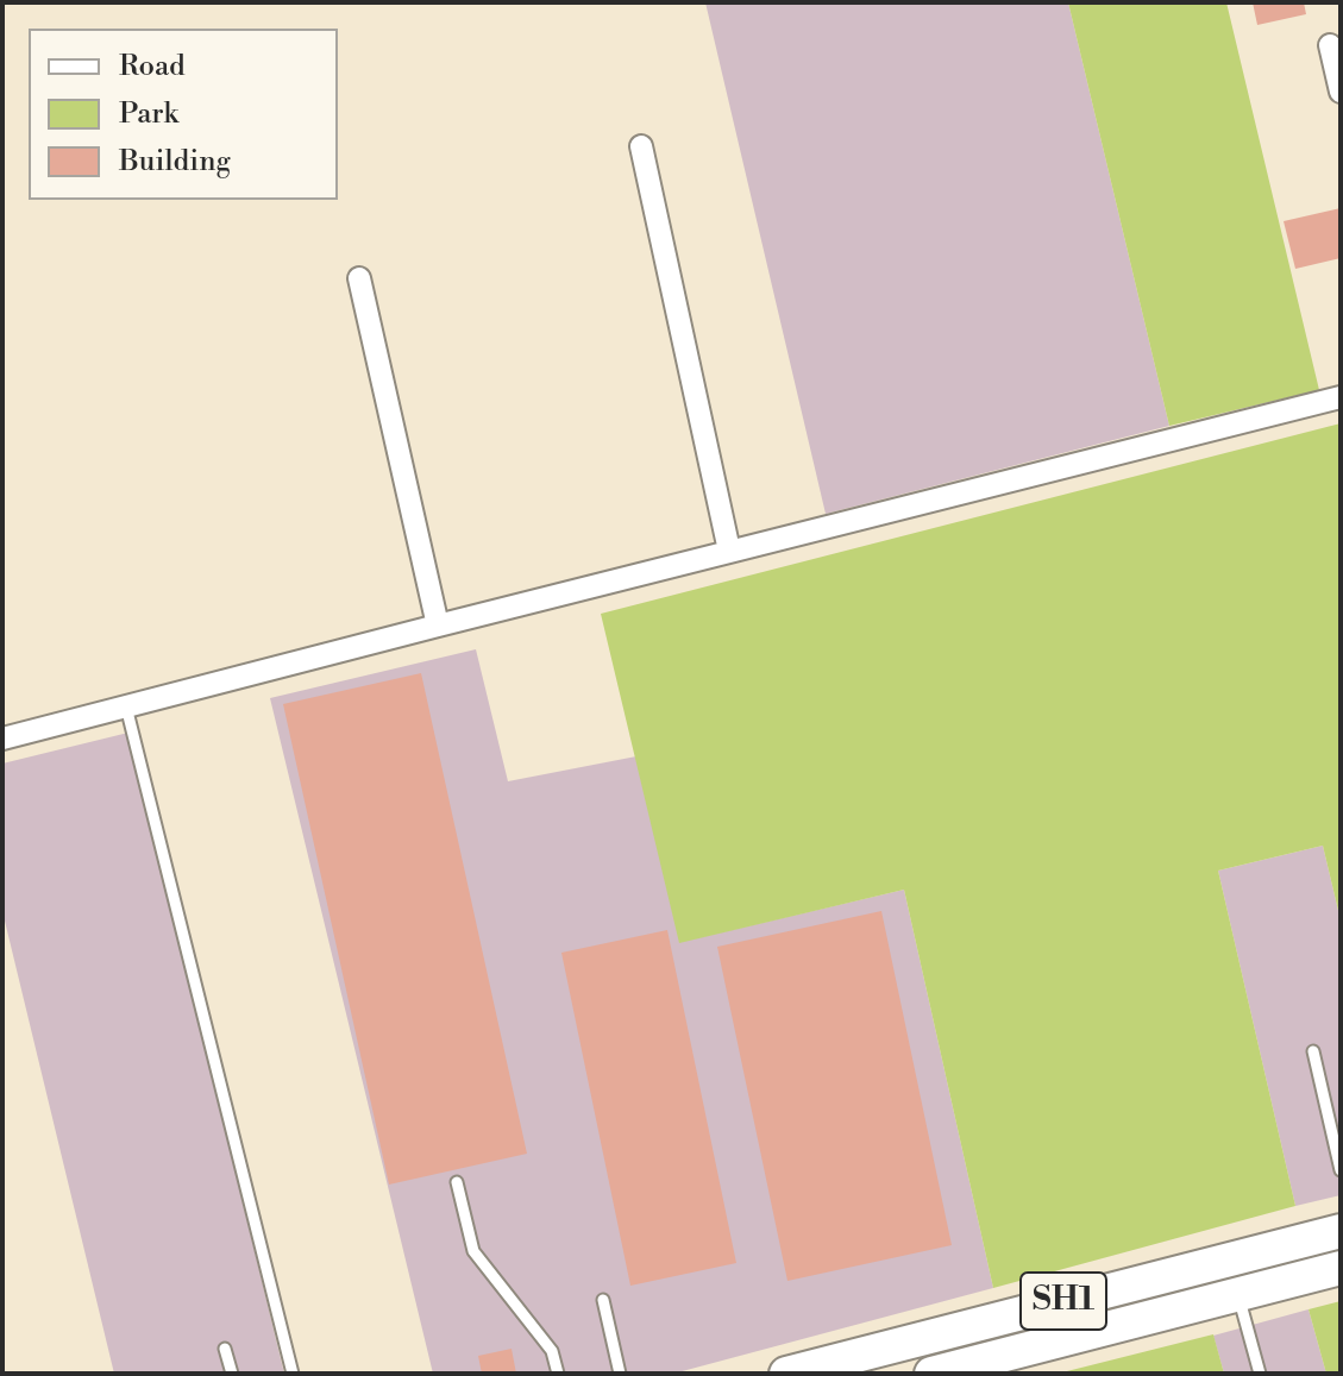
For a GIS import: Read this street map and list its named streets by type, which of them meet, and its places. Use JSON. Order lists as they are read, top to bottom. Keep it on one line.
{"streets":{"main road":["SH1"]},"legend":["Road","Park","Building"]}
